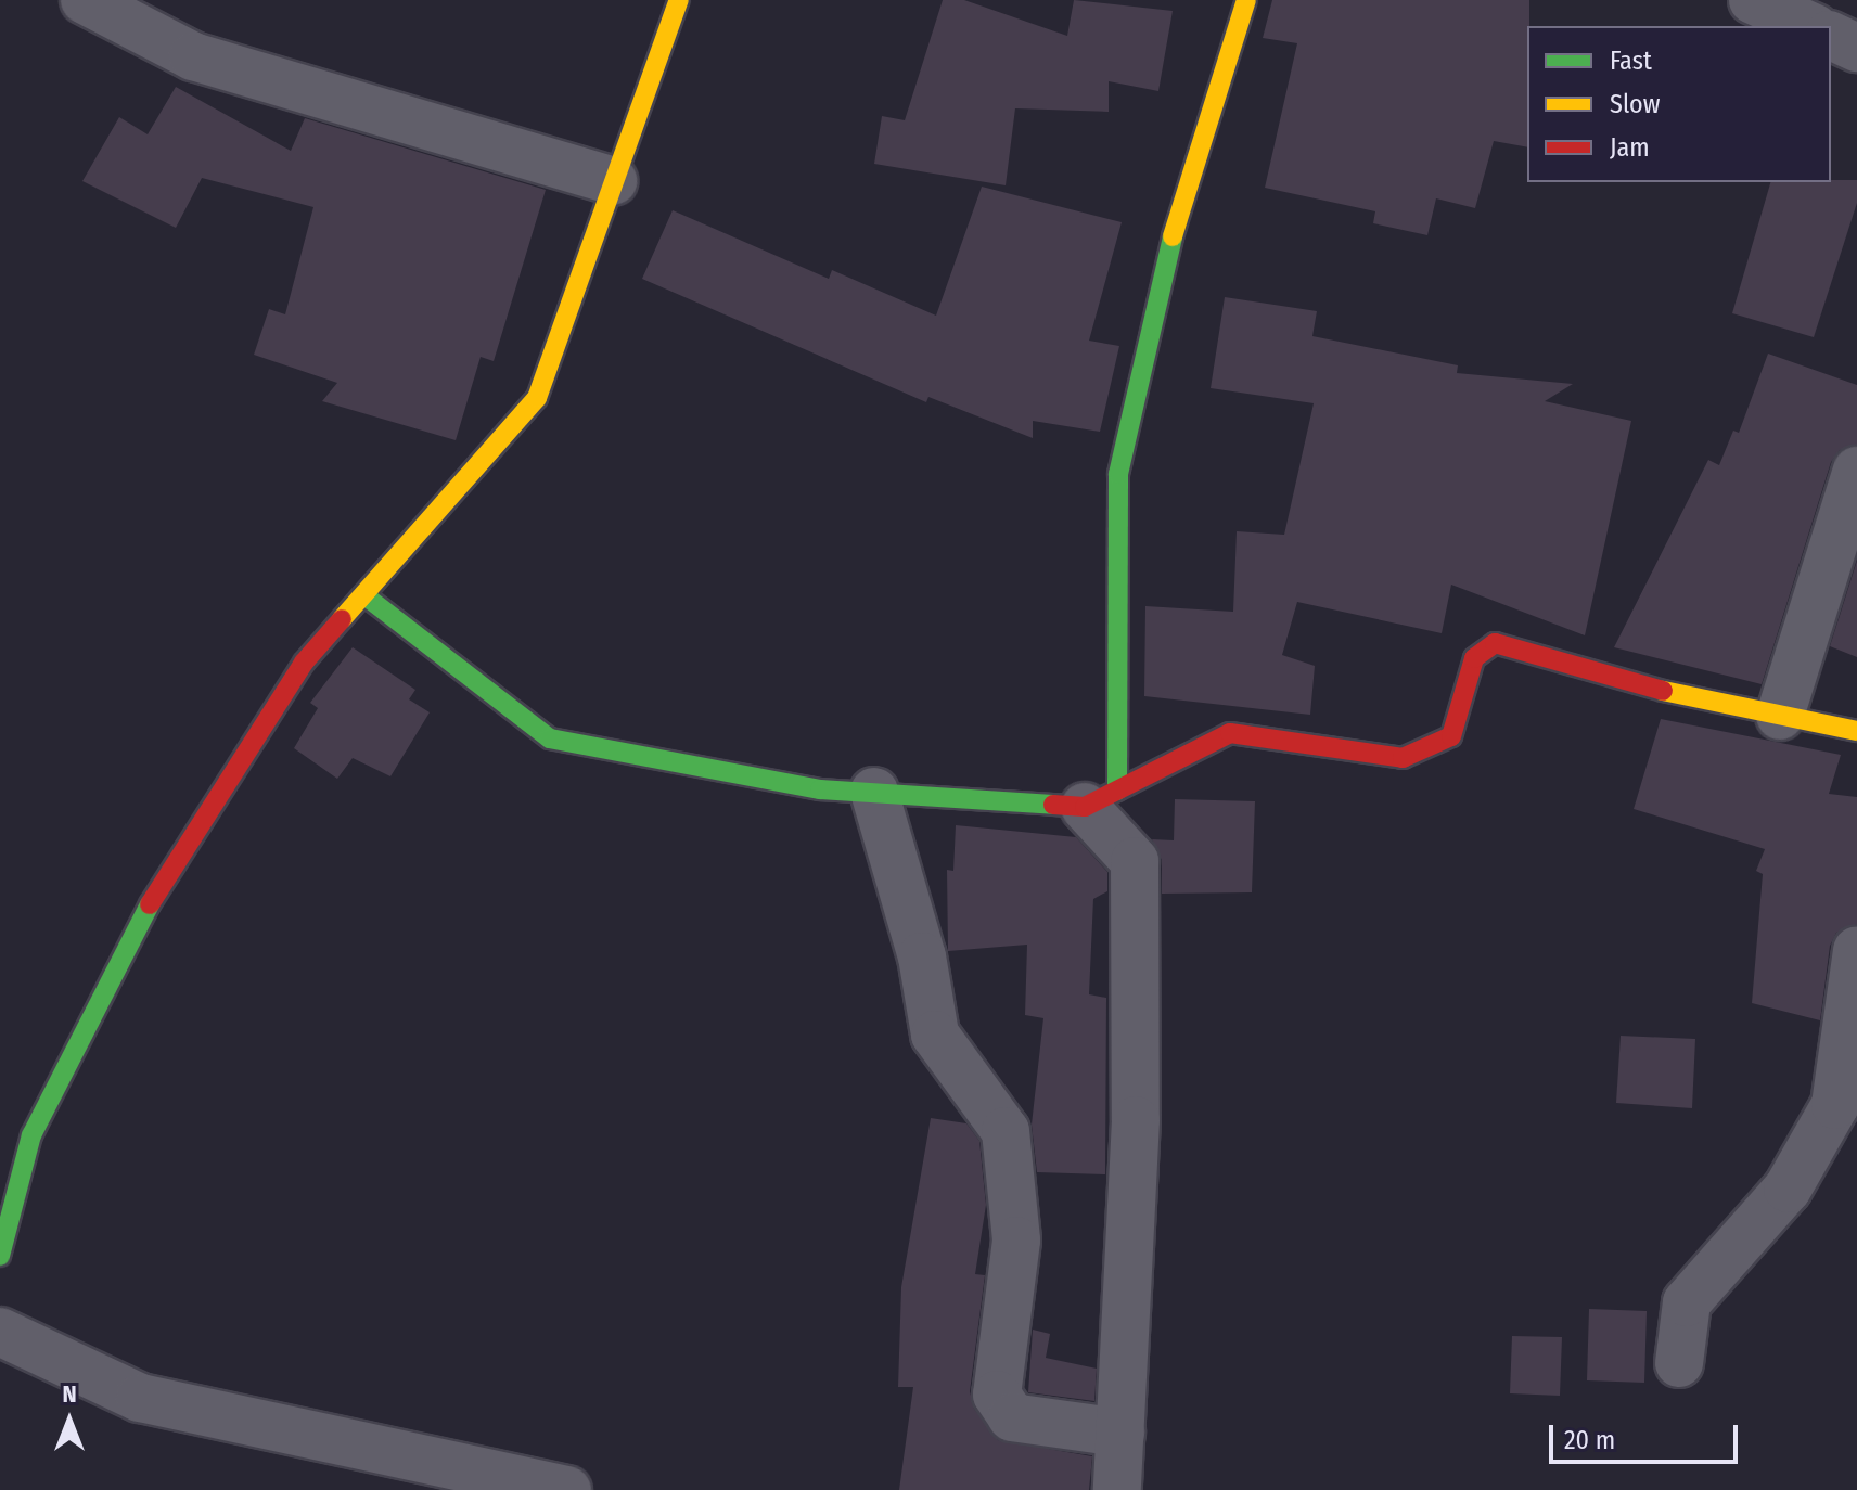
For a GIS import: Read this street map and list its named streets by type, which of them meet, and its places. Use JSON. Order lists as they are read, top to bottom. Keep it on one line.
{"legend":["Fast","Slow","Jam"],"scale_bar":"20 m","north":"top"}
